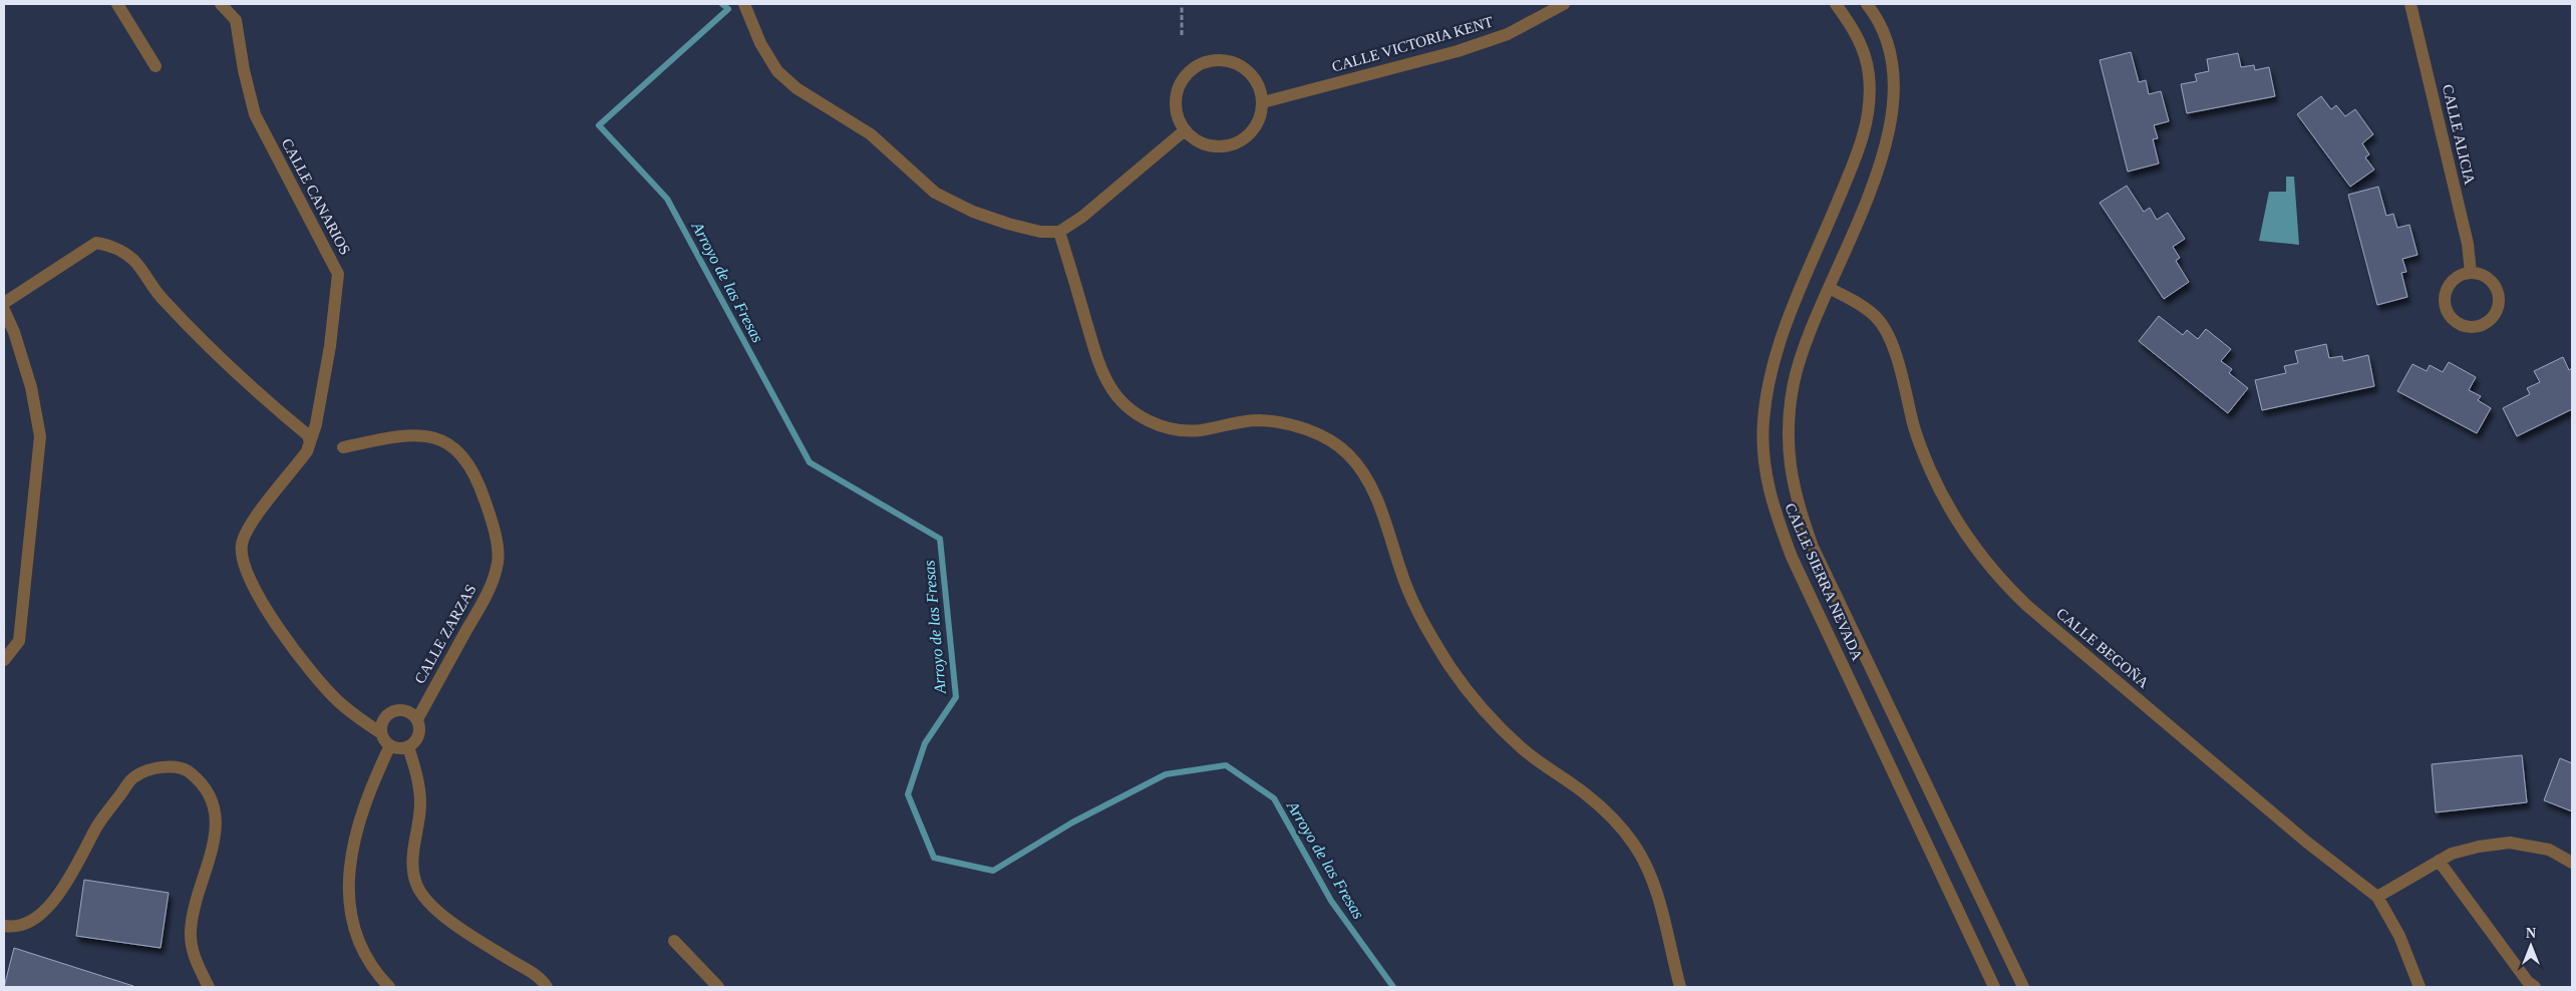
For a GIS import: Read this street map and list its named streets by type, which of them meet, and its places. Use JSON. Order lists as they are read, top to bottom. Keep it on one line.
{"streets":{"street":["CALLE VICTORIA KENT","CALLE ALICIA","CALLE CANARIOS","CALLE SIERRA NEVADA","CALLE ZARZAS","CALLE BEGOÑA"]},"crossings":[["CALLE CANARIOS","CALLE ZARZAS"],["CALLE SIERRA NEVADA","CALLE BEGOÑA"]],"water":["Arroyo de las Fresas"],"north":"top"}
